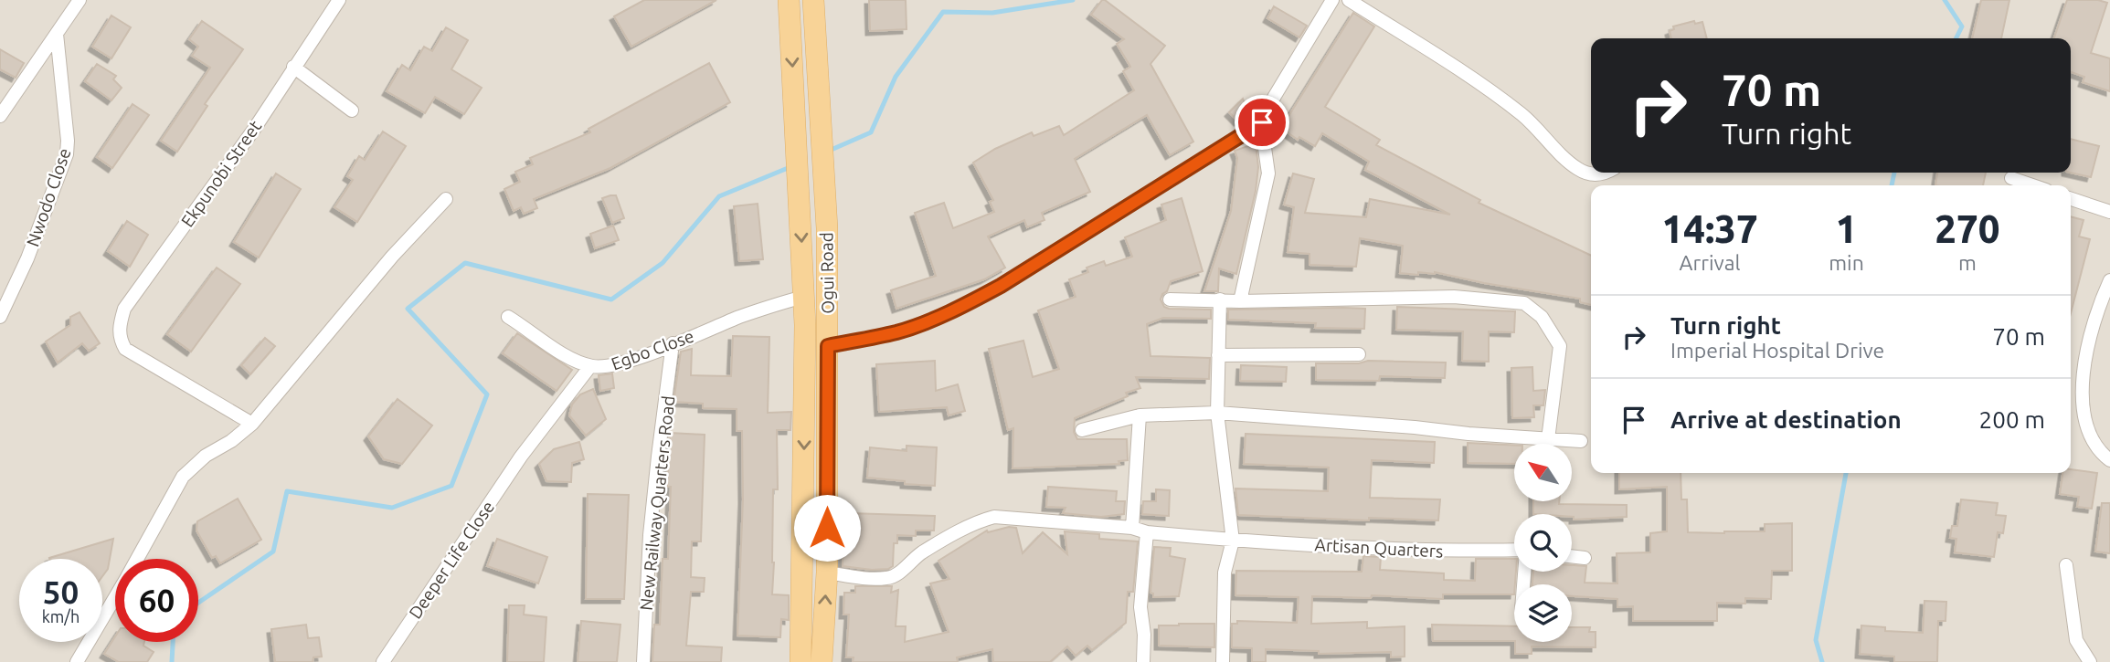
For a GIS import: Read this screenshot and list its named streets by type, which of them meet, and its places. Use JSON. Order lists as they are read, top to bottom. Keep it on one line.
{"streets":{"main road":["Ogui Road"],"street":["Ekpunobi Street","Nwodo Close","Egbo Close","New Railway Quarters Road","Artisan Quarters","Deeper Life Close"]},"crossings":[["Ogui Road","Egbo Close"],["Ogui Road","Artisan Quarters"],["Egbo Close","New Railway Quarters Road"],["Egbo Close","Deeper Life Close"]],"north":"top left","page":{"turn":["70 m","Turn right"],"eta":["14:37","Arrival","1","min","270","m"],"list":[{"name":"Turn right","note":"Imperial Hospital Drive","value":"70 m"},{"name":"Arrive at destination","value":"200 m"}],"speed":"50 km/h","limit":"60"}}
